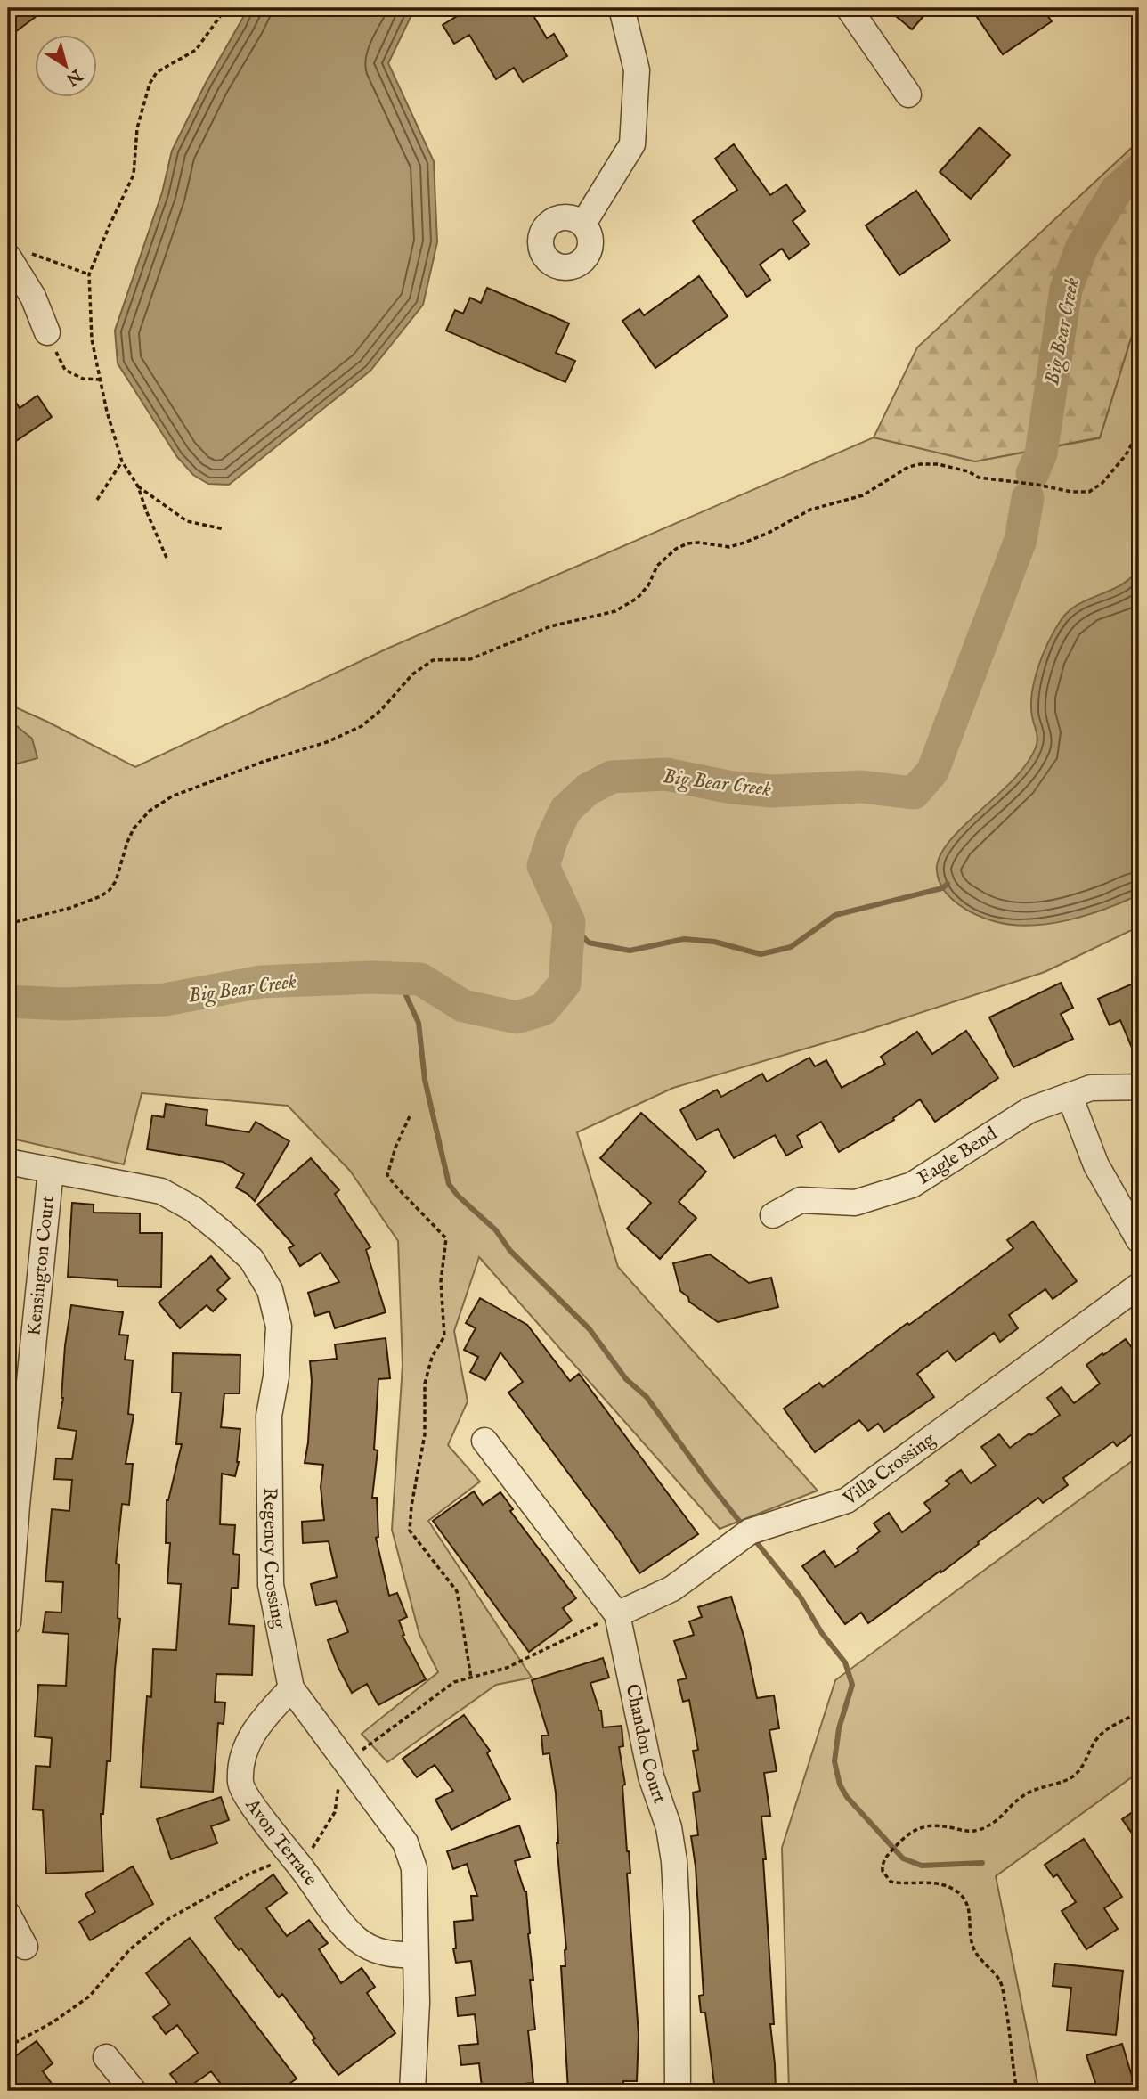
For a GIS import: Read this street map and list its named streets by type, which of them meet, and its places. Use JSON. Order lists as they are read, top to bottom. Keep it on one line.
{"streets":{"street":["Eagle Bend","Kensington Court","Villa Crossing","Regency Crossing","Chandon Court","Avon Terrace"]},"crossings":[["Kensington Court","Regency Crossing"],["Villa Crossing","Chandon Court"],["Regency Crossing","Avon Terrace"]],"water":["Big Bear Creek"],"north":"bottom right"}
